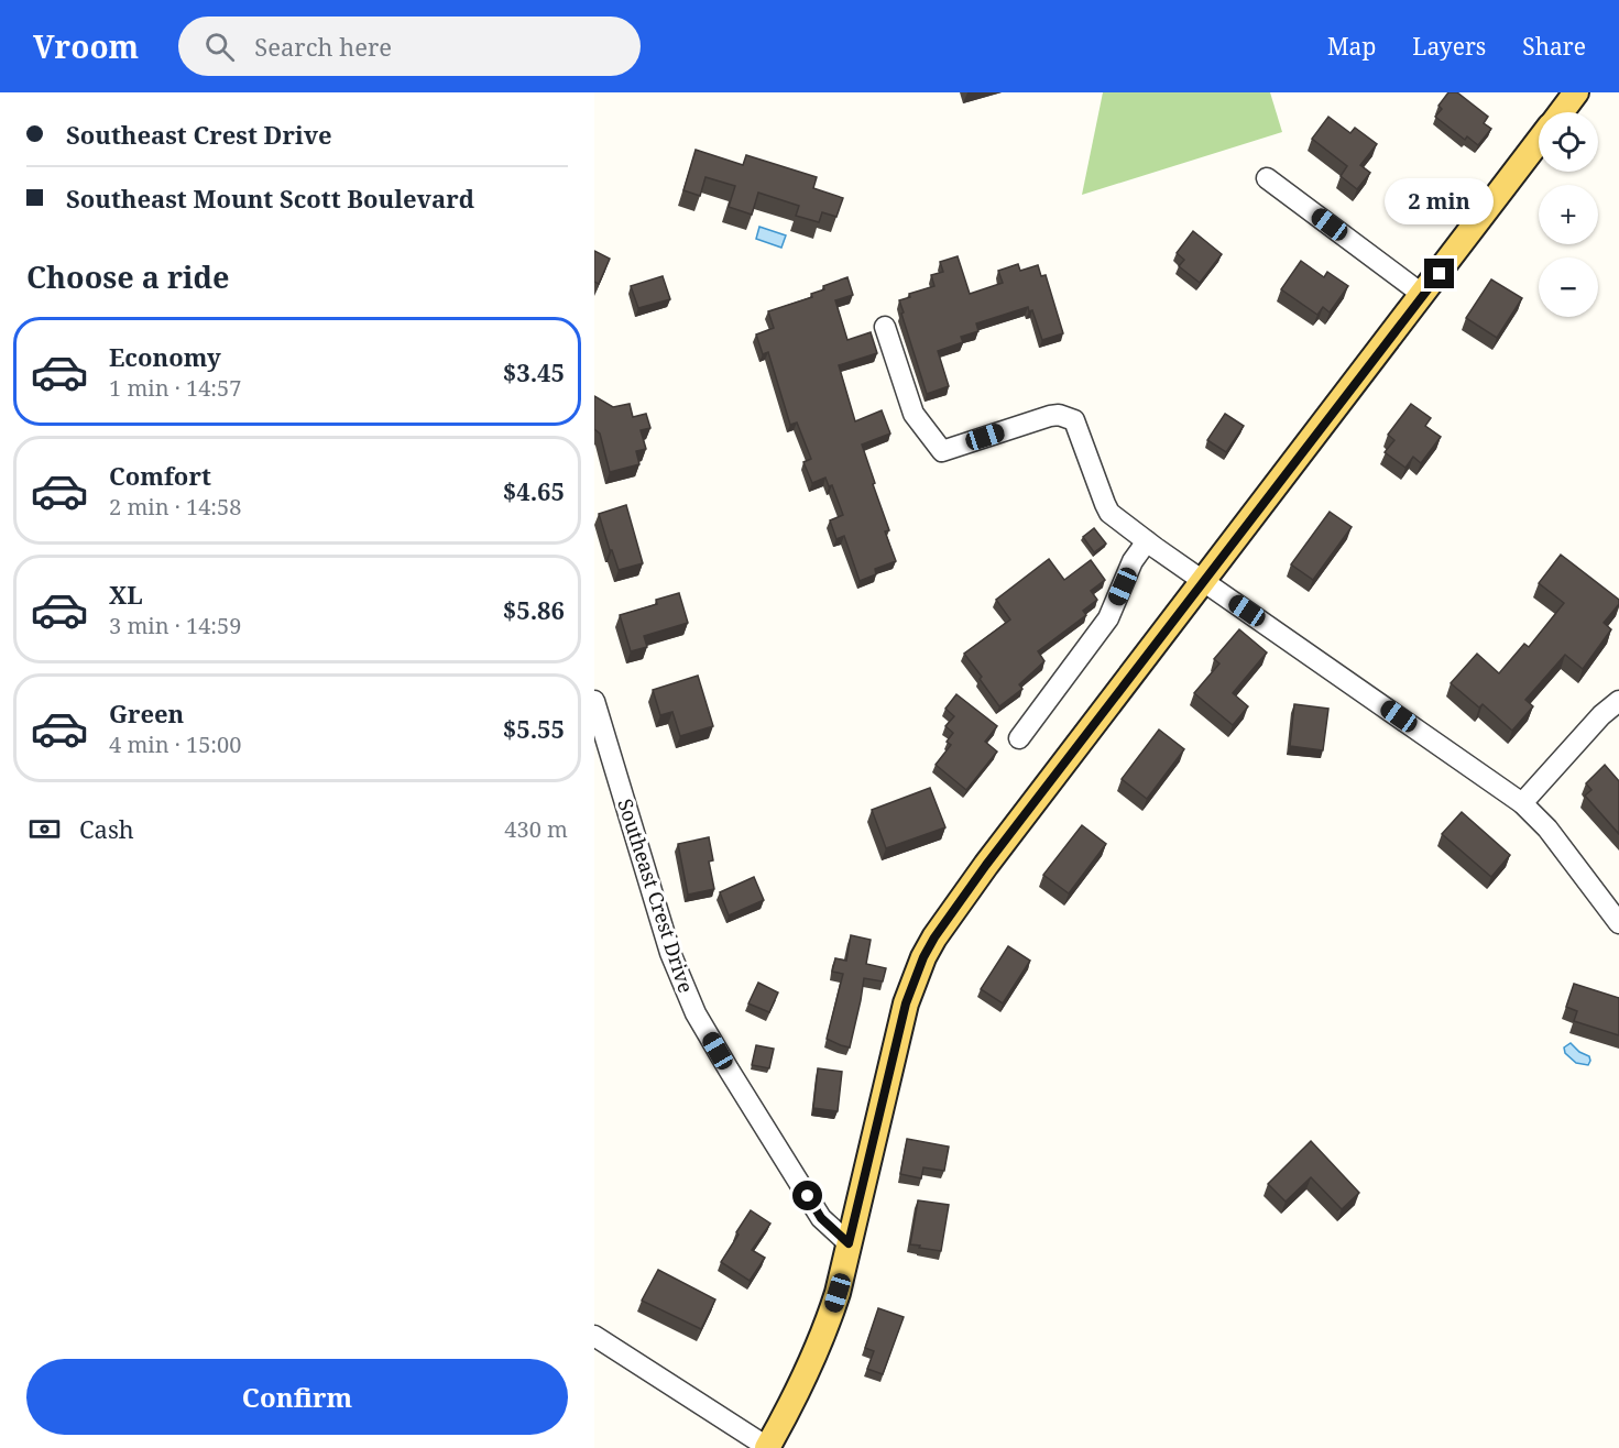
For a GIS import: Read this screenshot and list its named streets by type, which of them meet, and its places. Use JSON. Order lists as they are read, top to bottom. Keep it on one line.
{"streets":{"street":["Southeast Crest Drive"]},"page":{"header":"Vroom","search":"Search here","nav":["Map","Layers","Share"],"banner":["Southeast Crest Drive","Southeast Mount Scott Boulevard"],"map_buttons":["+","−"],"bubble":"2 min","heading":"Choose a ride","list":[{"name":"Economy","note":"1 min · 14:57","value":"$3.45"},{"name":"Comfort","note":"2 min · 14:58","value":"$4.65"},{"name":"XL","note":"3 min · 14:59","value":"$5.86"},{"name":"Green","note":"4 min · 15:00","value":"$5.55"}],"pay":["Cash","430 m"],"buttons":"Confirm"}}
